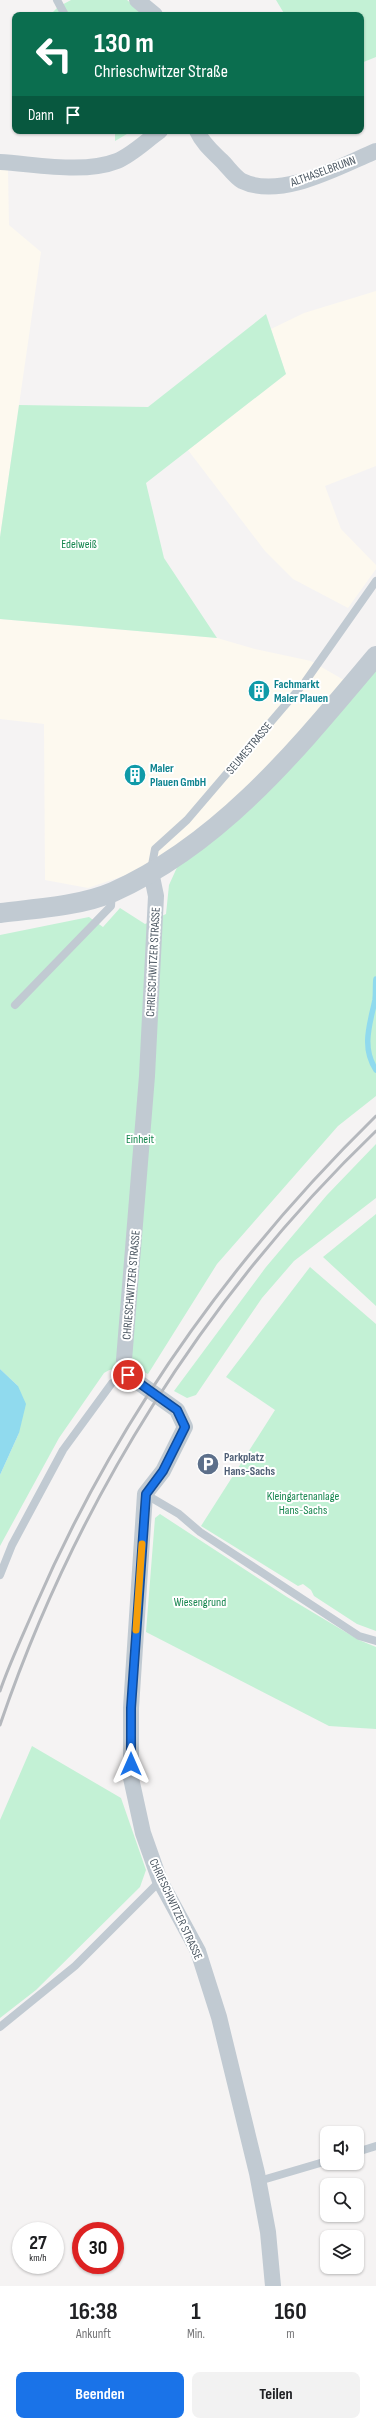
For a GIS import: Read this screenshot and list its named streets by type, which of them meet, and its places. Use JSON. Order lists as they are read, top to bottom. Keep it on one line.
{"streets":{"street":["ALTHASELBRUNN","CHRIESCHWITZER STRASSE"],"lane":["SEUMESTRASSE"]},"crossings":[["SEUMESTRASSE","CHRIESCHWITZER STRASSE"]],"parks":["Edelweiß","Einheit","Kleingartenanlage Hans-Sachs","Wiesengrund"],"places":{"building":["Fachmarkt Maler Plauen","Maler Plauen GmbH"],"parking":["Parkplatz Hans-Sachs"]},"page":{"turn":["130 m","Chrieschwitzer Straße"],"then":"Dann","speed":"27 km/h","limit":"30","eta":["16:38","Ankunft","1","Min.","160","m"],"buttons":["Beenden","Teilen"]}}
